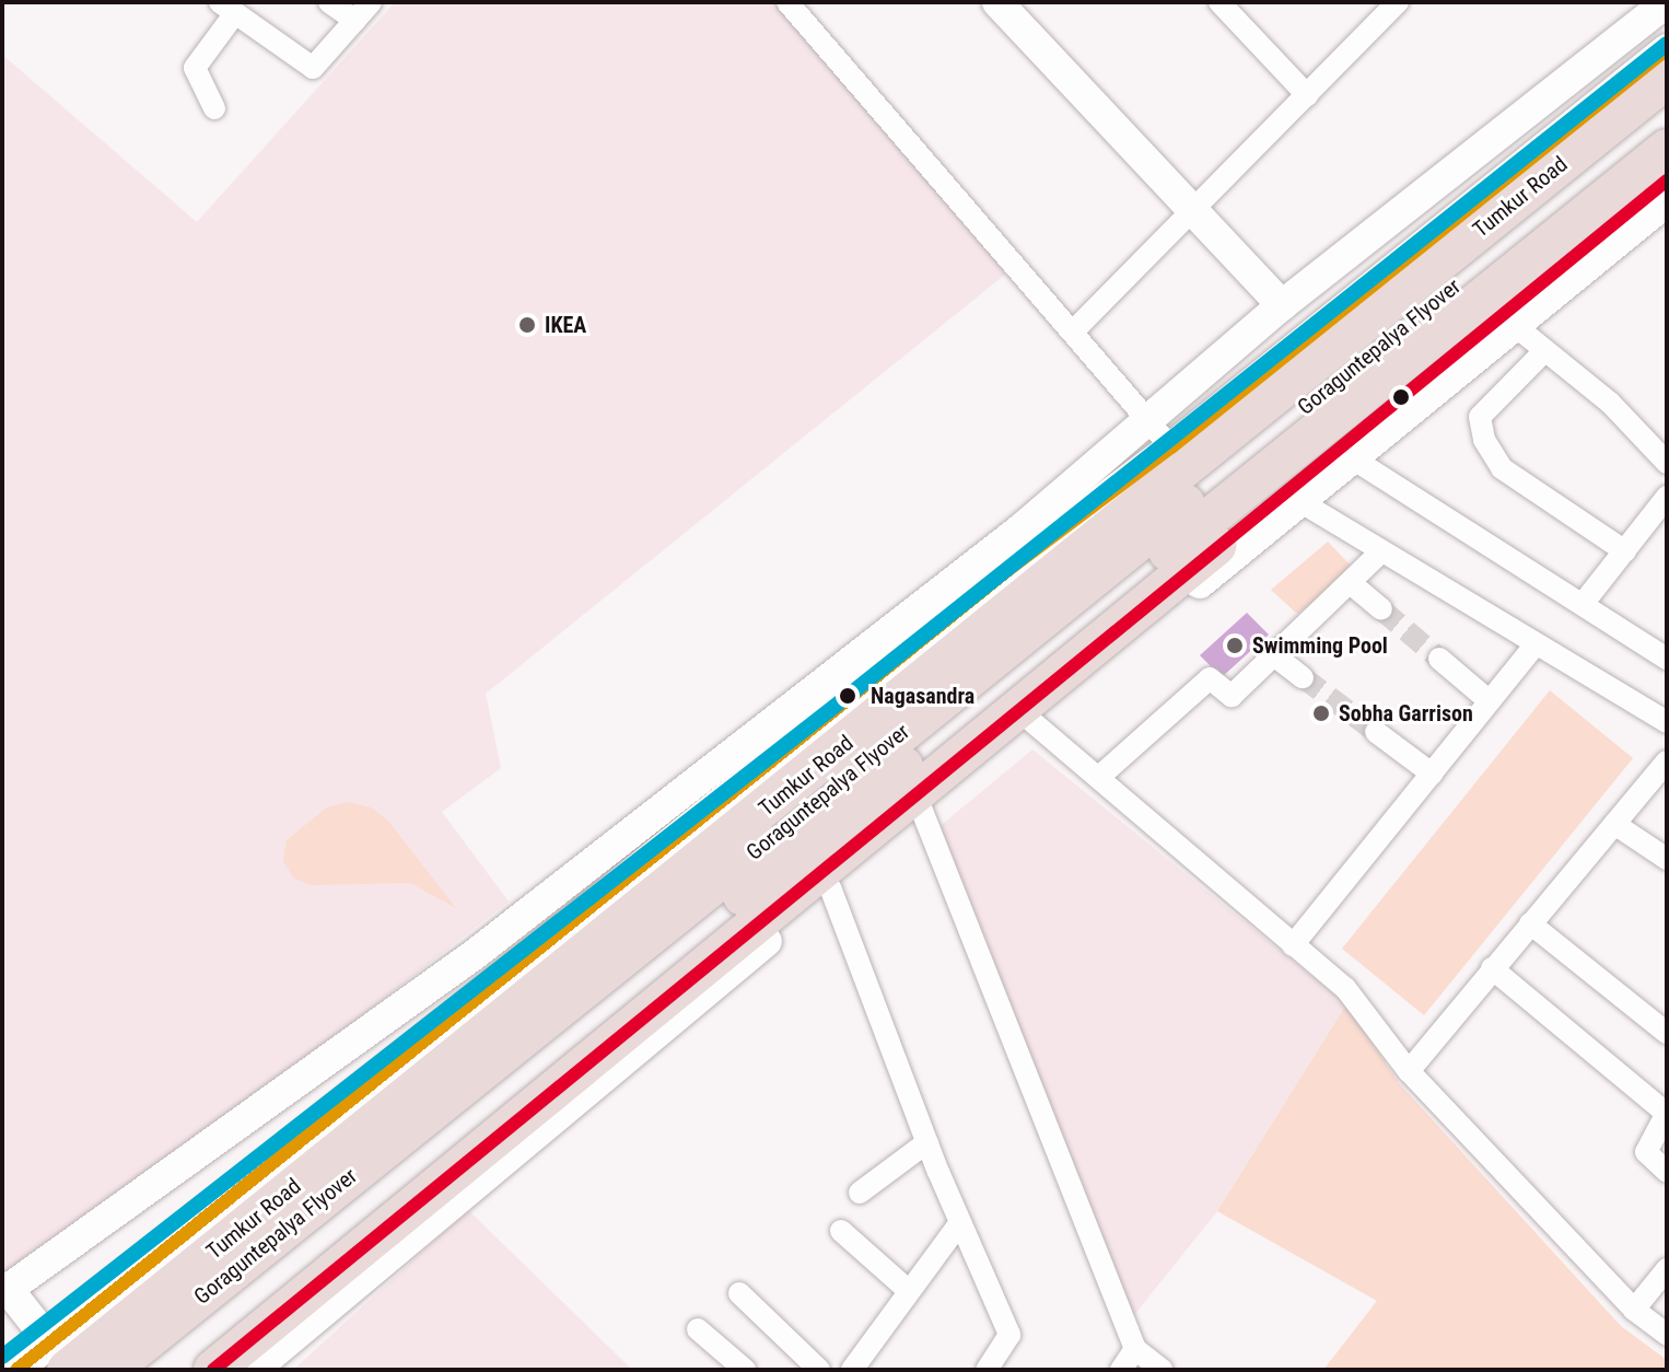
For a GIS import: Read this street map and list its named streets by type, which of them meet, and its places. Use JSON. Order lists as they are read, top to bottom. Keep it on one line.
{"streets":{"highway":["Tumkur Road","Goraguntepalya Flyover"]},"places":["IKEA","Swimming Pool","Nagasandra","Sobha Garrison"]}
